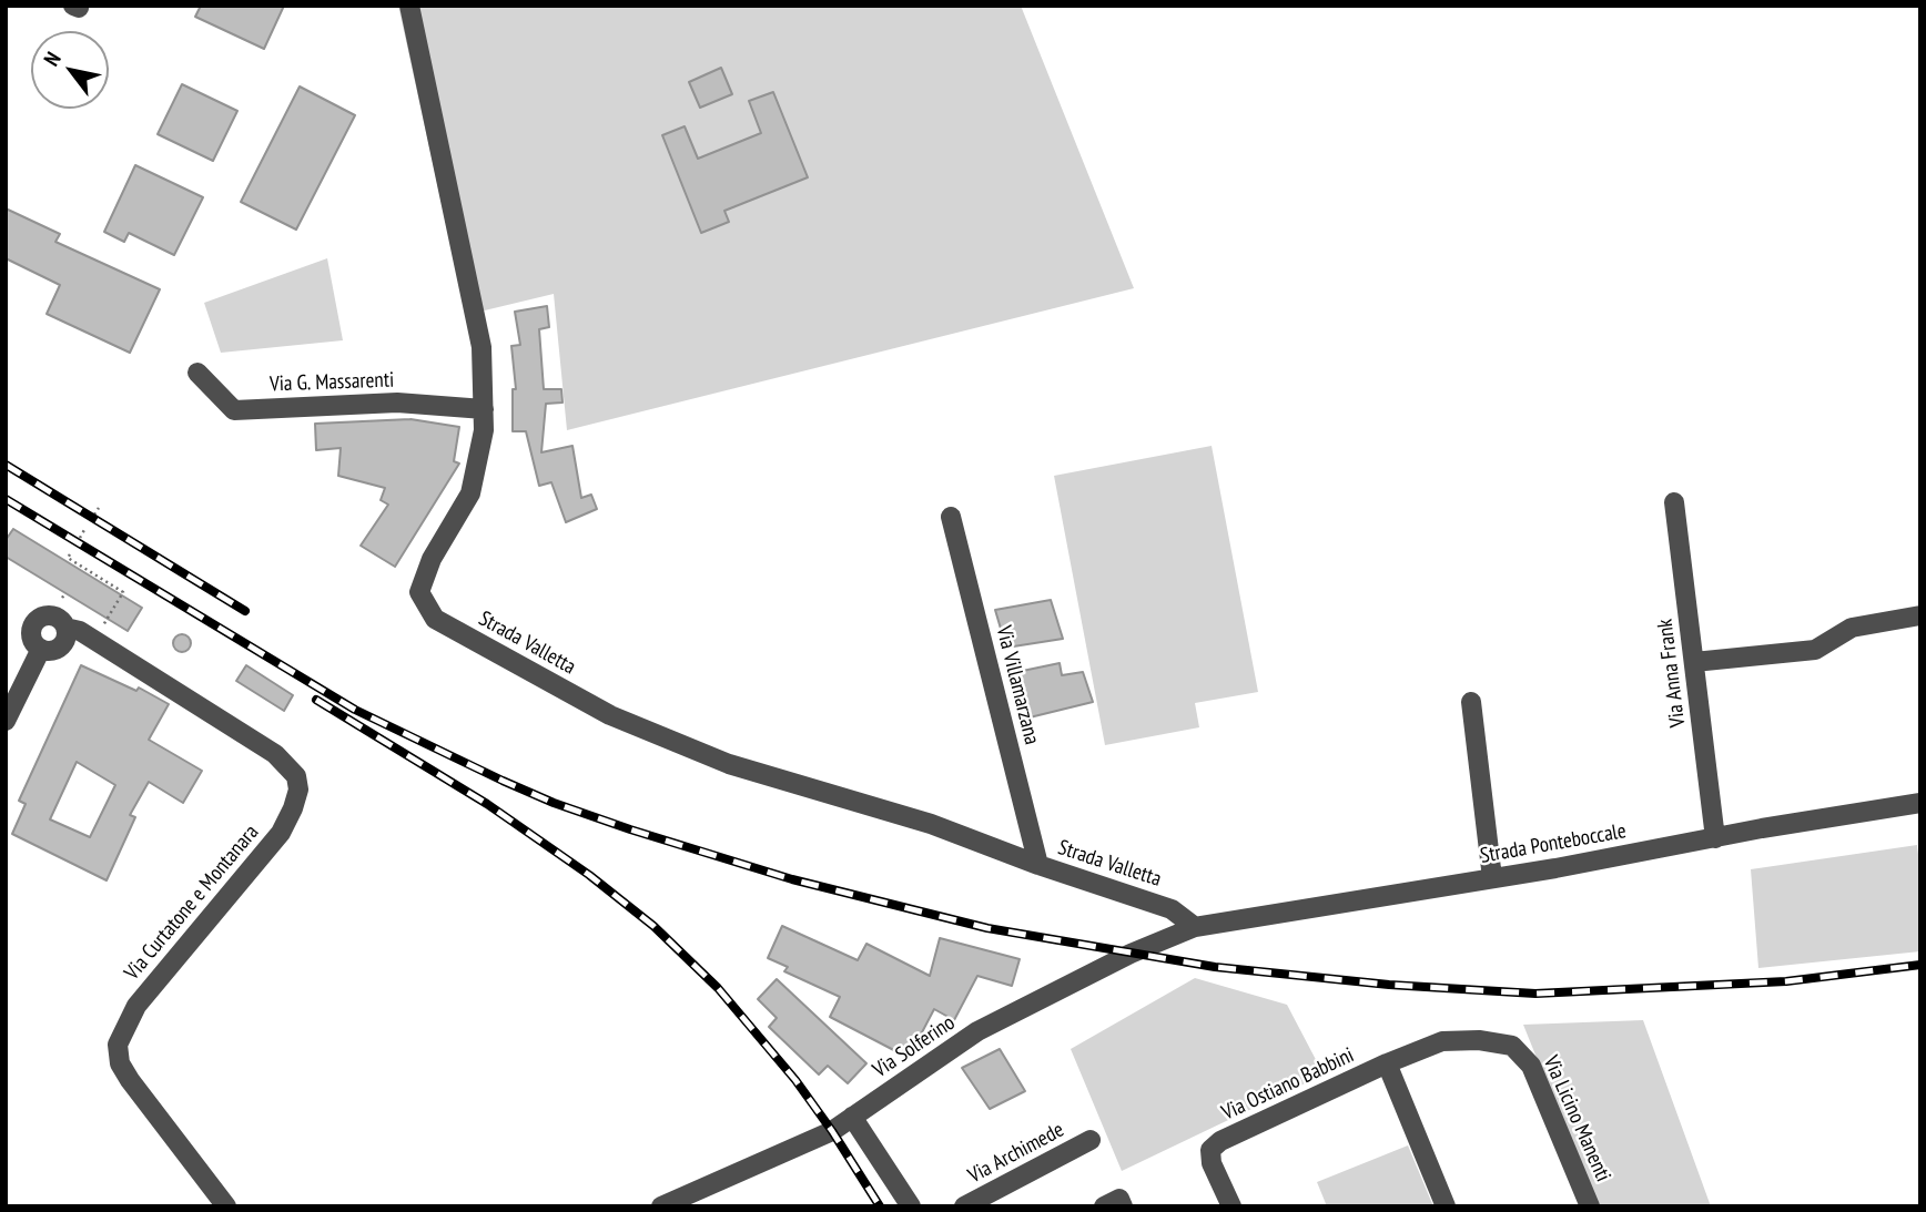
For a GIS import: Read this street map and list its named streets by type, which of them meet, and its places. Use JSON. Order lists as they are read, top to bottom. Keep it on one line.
{"streets":{"street":["Via G. Massarenti","Strada Valletta","Via Anna Frank","Via Villamarzana","Strada Ponteboccale","Via Curtatone e Montanara","Via Solferino","Via Ostiano Babbini","Via Licino Manenti","Via Archimede"]},"crossings":[["Via G. Massarenti","Strada Valletta"],["Strada Valletta","Via Villamarzana"],["Strada Valletta","Strada Ponteboccale"],["Strada Valletta","Via Solferino"],["Via Anna Frank","Strada Ponteboccale"],["Strada Ponteboccale","Via Solferino"],["Via Ostiano Babbini","Via Licino Manenti"]],"north":"top left"}
